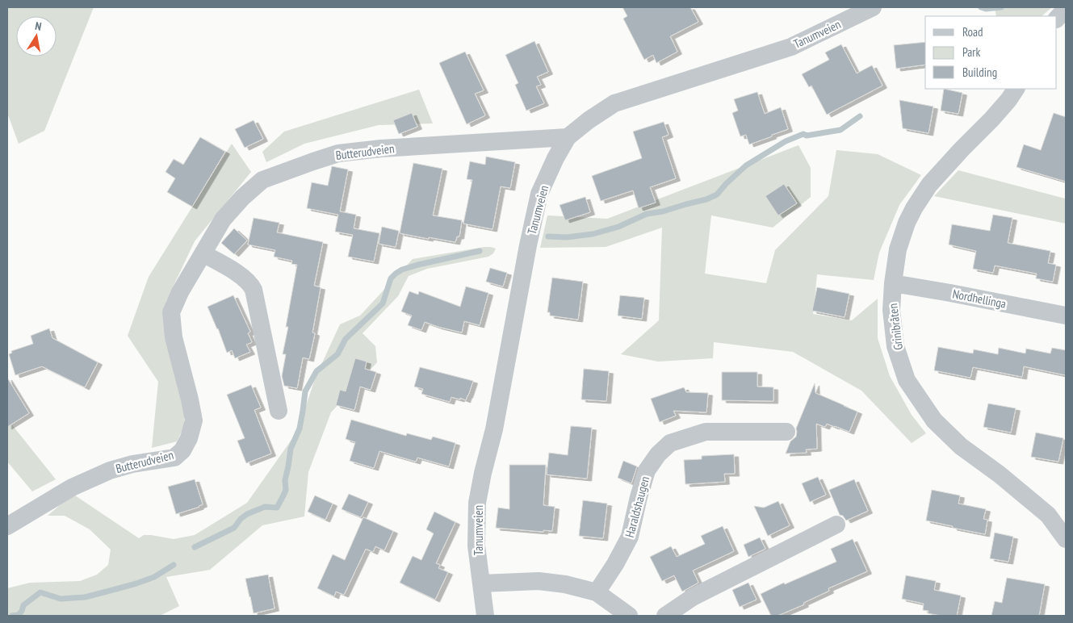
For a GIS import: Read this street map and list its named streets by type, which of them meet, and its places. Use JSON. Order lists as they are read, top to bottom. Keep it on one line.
{"streets":{"street":["Tanumveien","Butterudveien","Nordhellinga","Grinibråten","Haraldshaugen"]},"crossings":[["Tanumveien","Butterudveien"],["Nordhellinga","Grinibråten"]],"legend":["Road","Park","Building"],"north":"top"}
